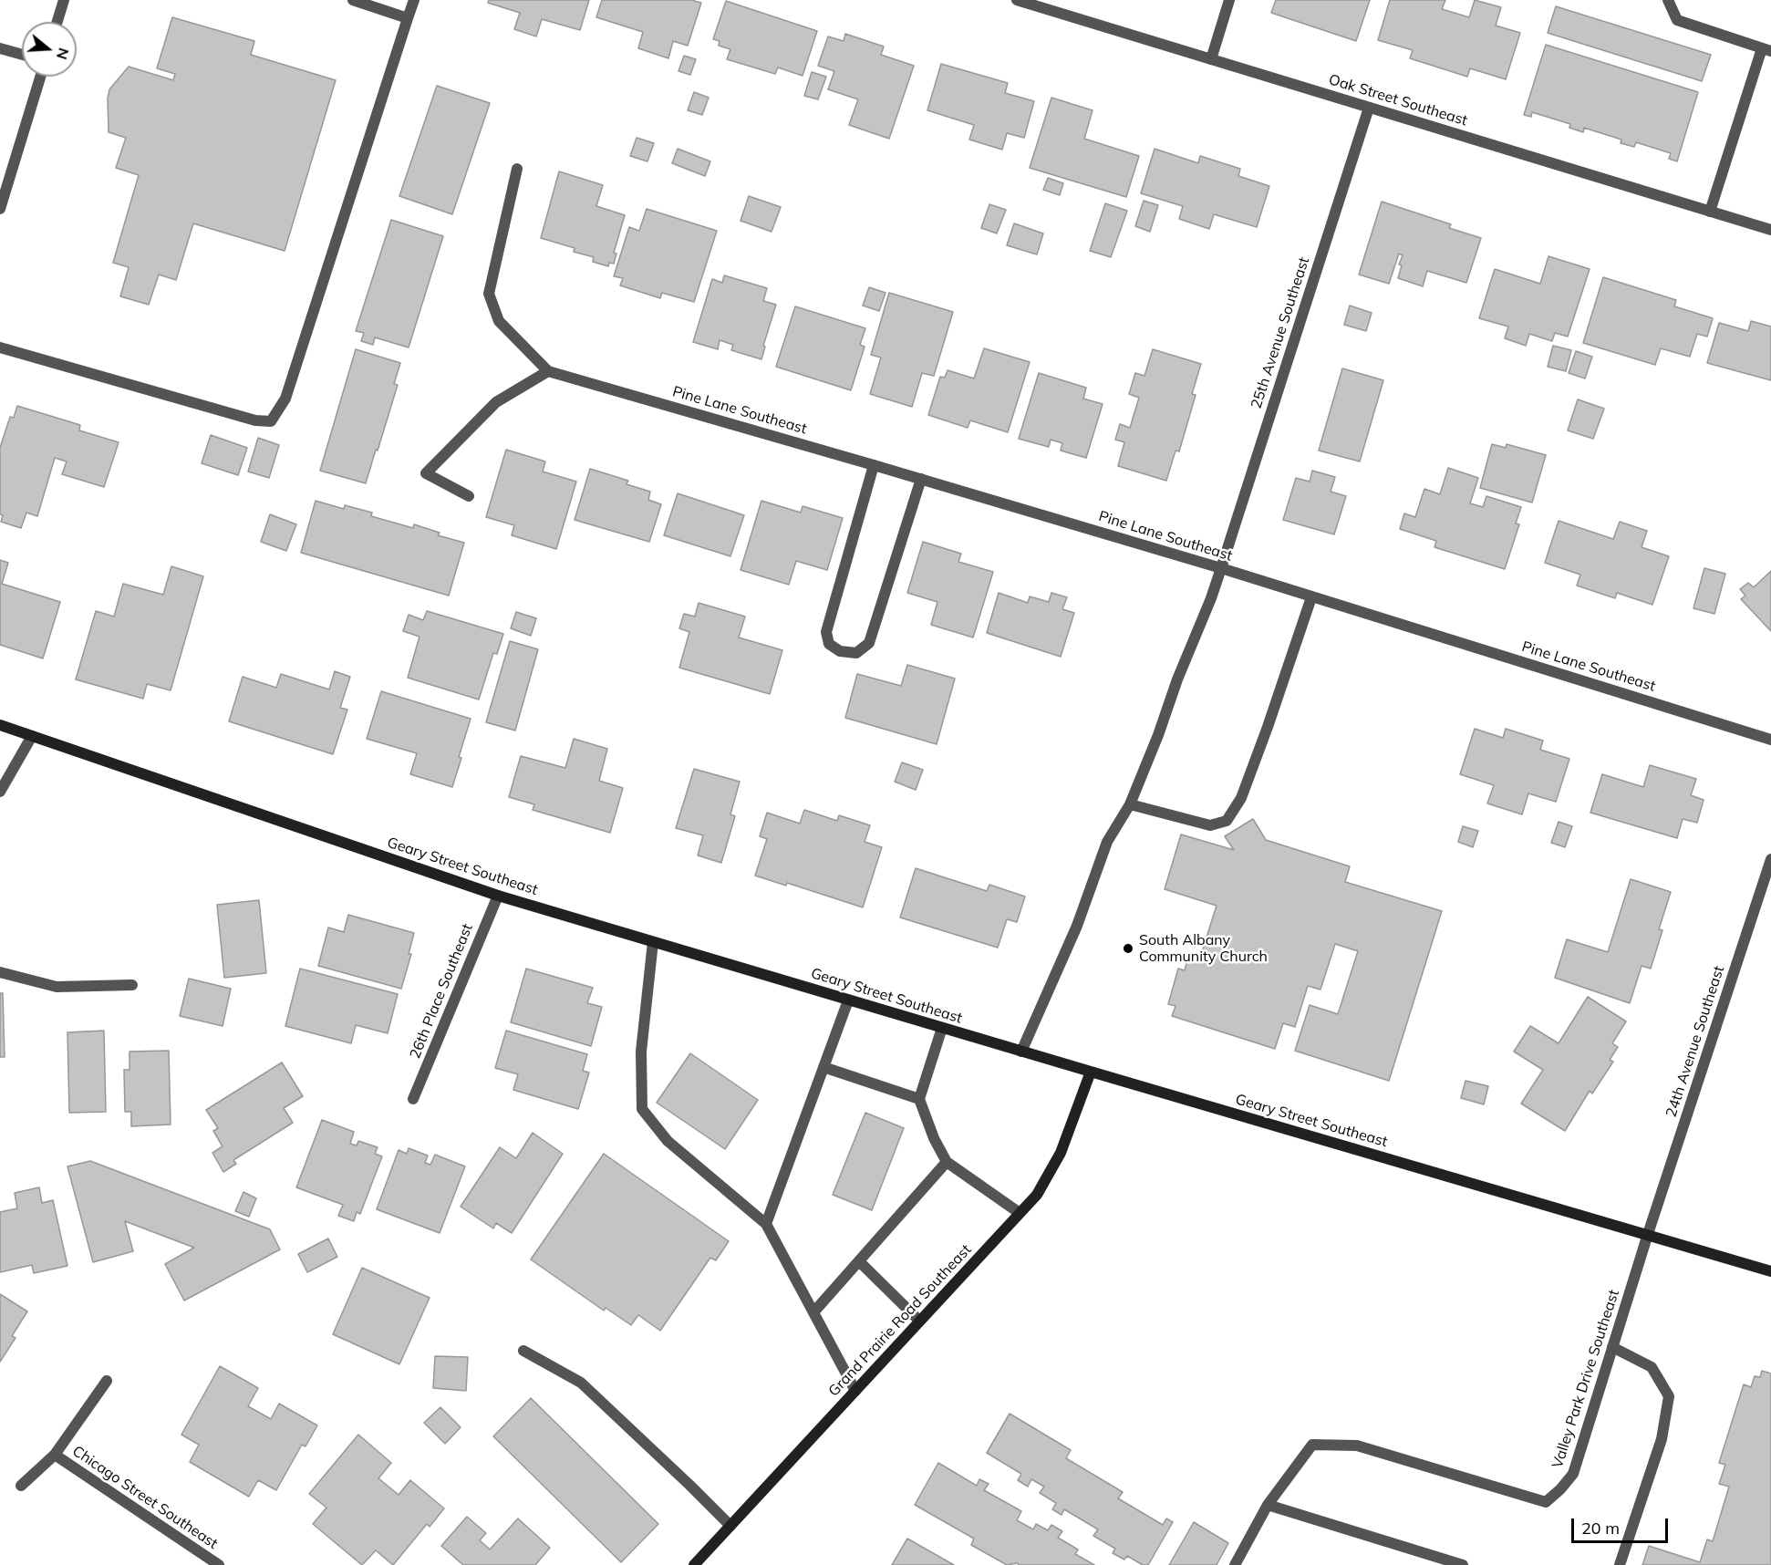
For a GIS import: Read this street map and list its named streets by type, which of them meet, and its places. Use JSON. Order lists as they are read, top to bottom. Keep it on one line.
{"streets":{"main road":["Geary Street Southeast","Grand Prairie Road Southeast"],"street":["Oak Street Southeast","25th Avenue Southeast","Pine Lane Southeast","26th Place Southeast","24th Avenue Southeast","Valley Park Drive Southeast","Chicago Street Southeast"]},"crossings":[["Oak Street Southeast","25th Avenue Southeast"],["25th Avenue Southeast","Pine Lane Southeast"],["25th Avenue Southeast","Geary Street Southeast"],["Geary Street Southeast","26th Place Southeast"],["Geary Street Southeast","24th Avenue Southeast"],["Geary Street Southeast","Grand Prairie Road Southeast"],["Geary Street Southeast","Valley Park Drive Southeast"],["24th Avenue Southeast","Valley Park Drive Southeast"]],"places":["South Albany Community Church"],"scale_bar":"20 m","north":"right"}
